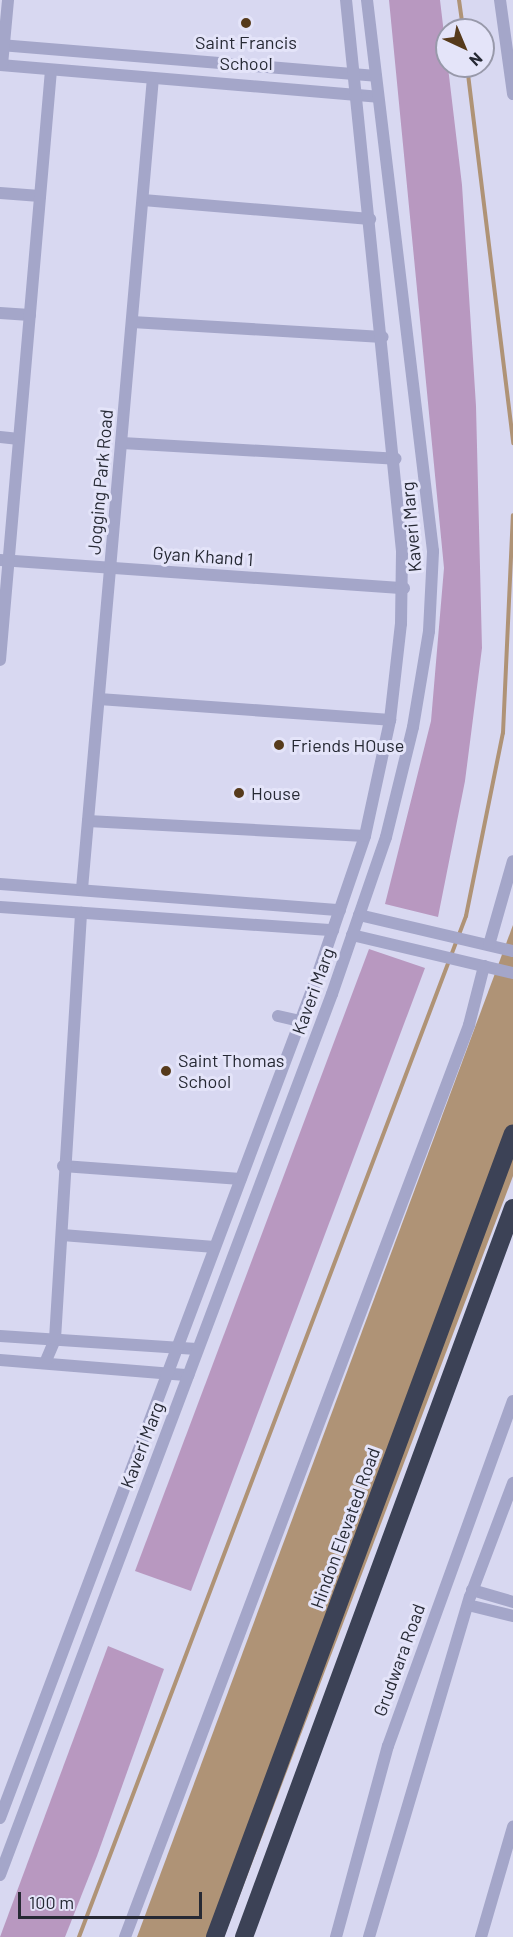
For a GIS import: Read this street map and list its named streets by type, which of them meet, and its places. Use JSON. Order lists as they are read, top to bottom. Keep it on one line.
{"streets":{"highway":["Hindon Elevated Road"],"street":["Jogging Park Road","Kaveri Marg","Gyan Khand 1","Grudwara Road"]},"crossings":[["Jogging Park Road","Gyan Khand 1"],["Kaveri Marg","Gyan Khand 1"]],"places":["Saint Francis School","Friends HOuse","House","Saint Thomas School"],"scale_bar":"100 m","north":"bottom right"}
